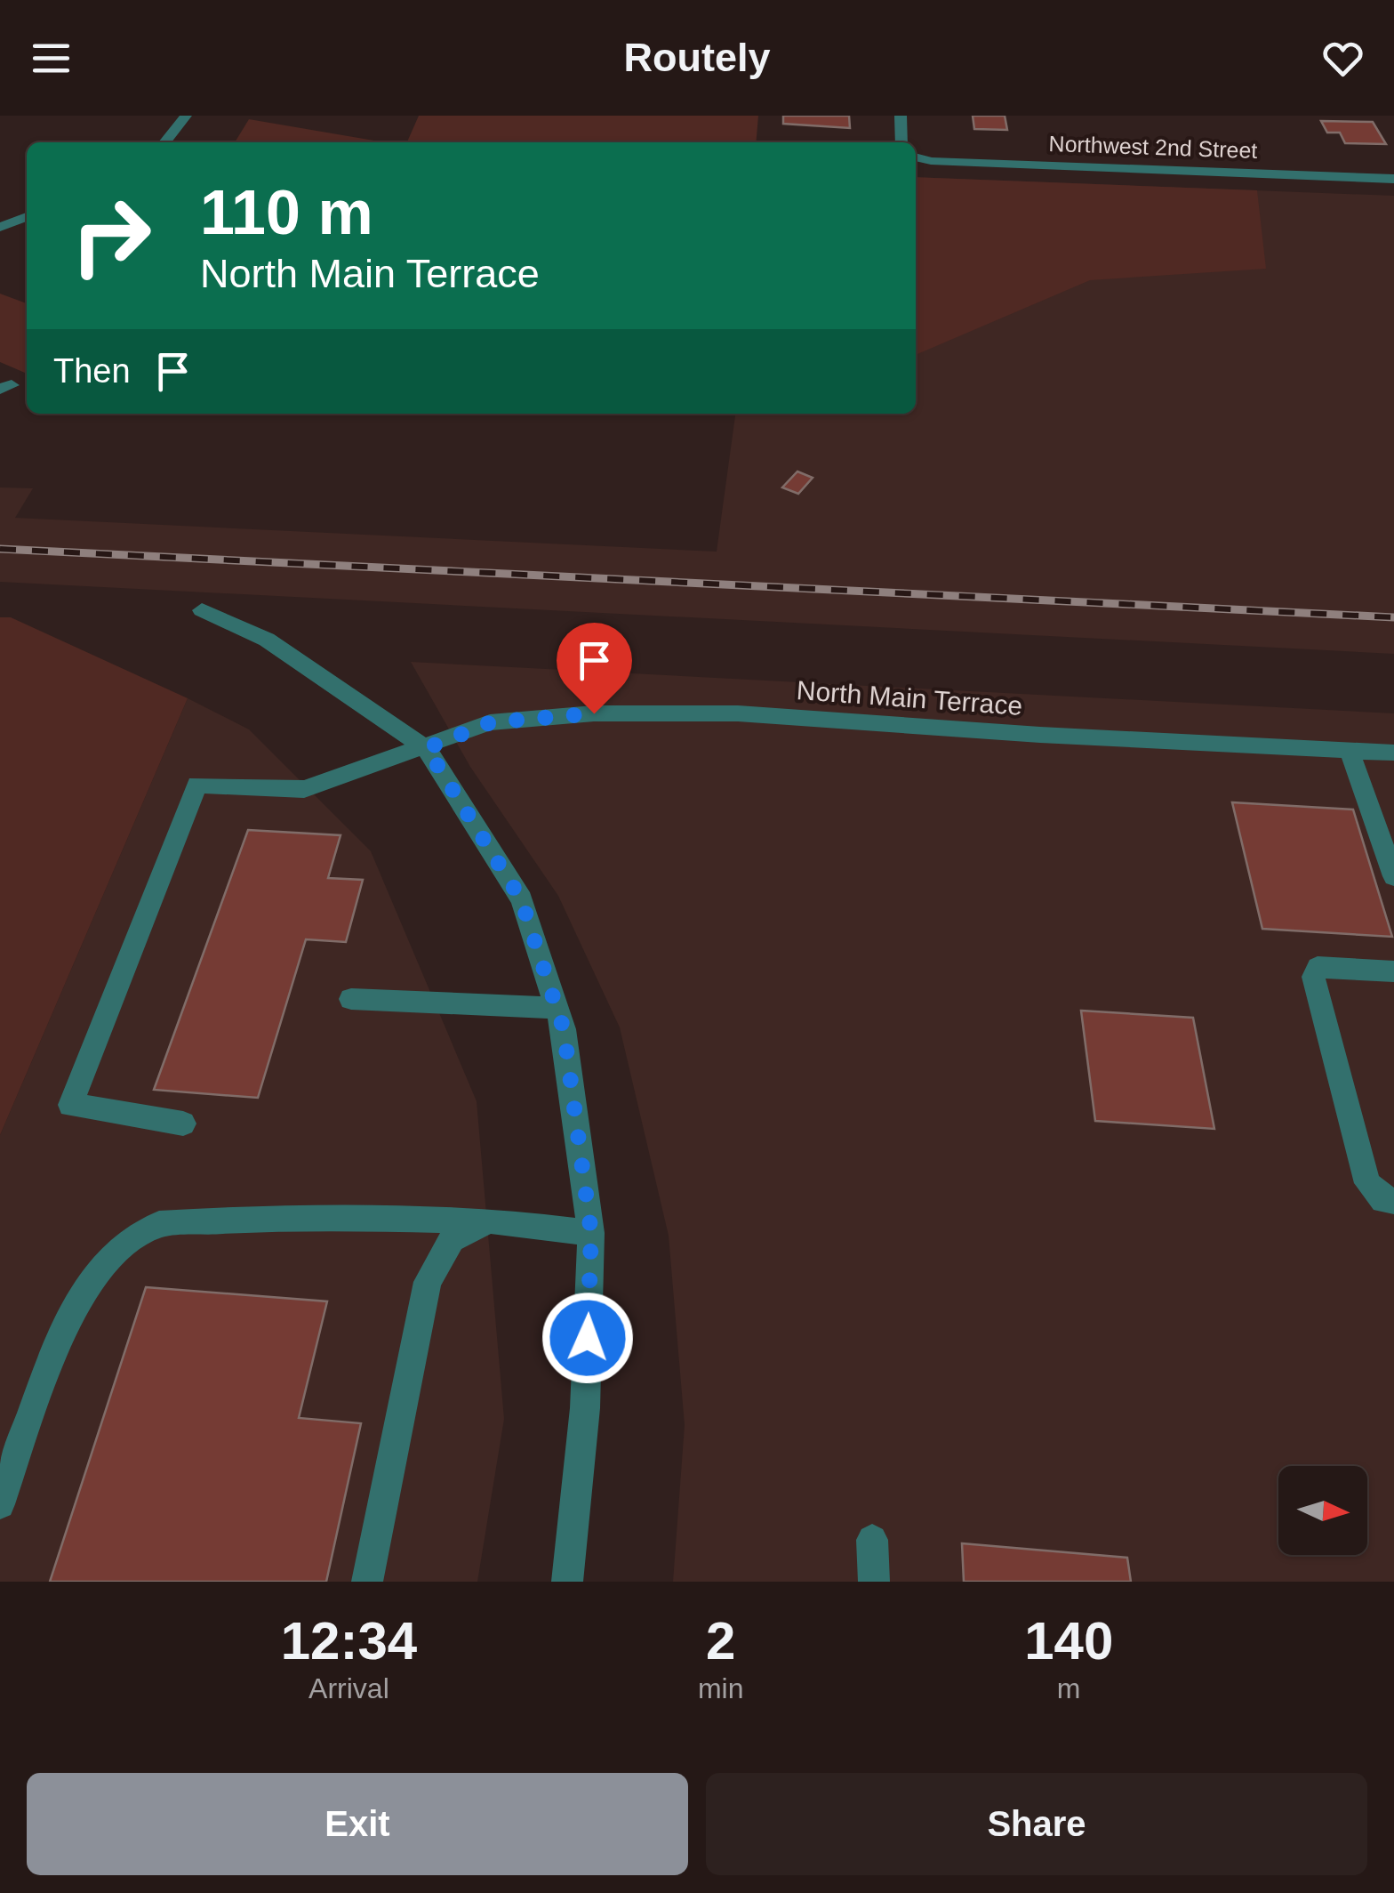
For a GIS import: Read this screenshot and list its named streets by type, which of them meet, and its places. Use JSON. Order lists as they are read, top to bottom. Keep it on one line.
{"streets":{"street":["Northwest 2nd Street","North Main Terrace"]},"north":"right","page":{"header":"Routely","turn":["110 m","North Main Terrace"],"then":"Then","eta":["12:34","Arrival","2","min","140","m"],"buttons":["Exit","Share"]}}
